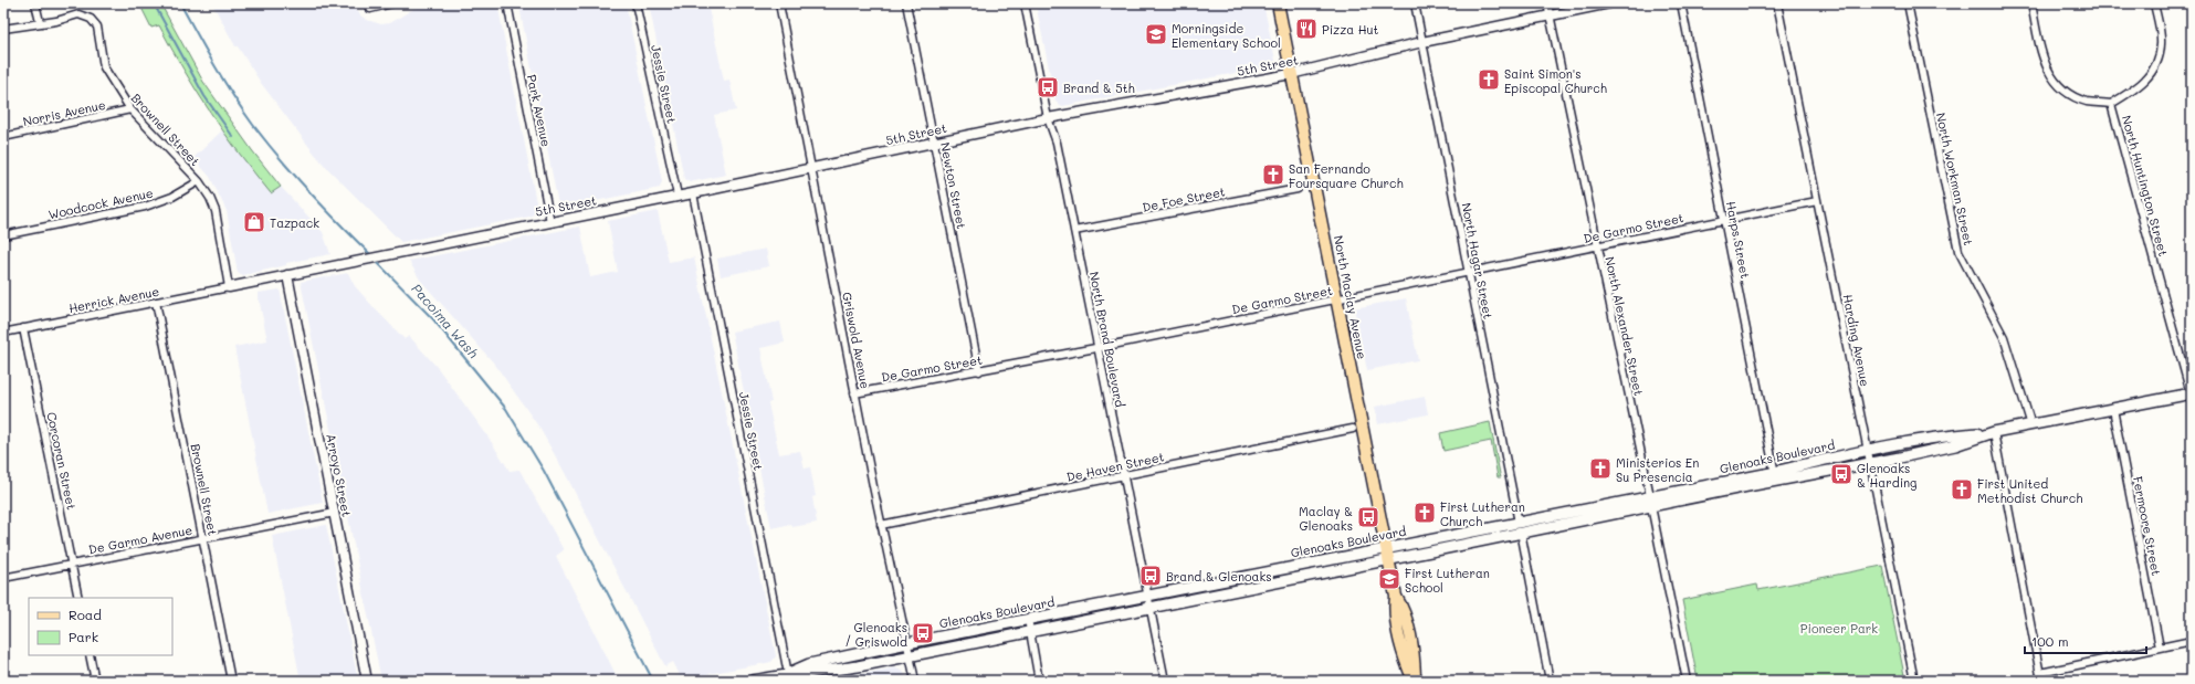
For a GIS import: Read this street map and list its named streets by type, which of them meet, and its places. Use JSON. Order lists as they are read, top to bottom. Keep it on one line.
{"streets":{"main road":["North Maclay Avenue","Glenoaks Boulevard"],"street":["5th Street","Jessie Street","Park Avenue","Norris Avenue","Brownell Street","North Workman Street","Newton Street","North Huntington Street","De Foe Street","Woodcock Avenue","De Garmo Street","Harps Street","North Hagar Street","Herrick Avenue","North Alexander Street","North Brand Boulevard","Griswold Avenue","Harding Avenue","Corcoran Street","De Haven Street","Arroyo Street","Fermoore Street","De Garmo Avenue"]},"crossings":[["5th Street","Jessie Street"],["5th Street","Park Avenue"],["5th Street","Brownell Street"],["5th Street","Newton Street"],["5th Street","North Hagar Street"],["5th Street","North Maclay Avenue"],["5th Street","Herrick Avenue"],["5th Street","North Alexander Street"],["5th Street","North Brand Boulevard"],["5th Street","Griswold Avenue"],["5th Street","Arroyo Street"],["Jessie Street","Glenoaks Boulevard"],["Norris Avenue","Brownell Street"],["Brownell Street","Woodcock Avenue"],["Brownell Street","Herrick Avenue"],["Brownell Street","De Garmo Avenue"],["North Workman Street","Glenoaks Boulevard"],["Newton Street","De Garmo Street"],["North Huntington Street","Glenoaks Boulevard"],["De Foe Street","North Brand Boulevard"],["De Garmo Street","Harps Street"],["De Garmo Street","North Hagar Street"],["De Garmo Street","North Maclay Avenue"],["De Garmo Street","North Alexander Street"],["De Garmo Street","North Brand Boulevard"],["De Garmo Street","Griswold Avenue"],["De Garmo Street","Harding Avenue"],["Harps Street","Glenoaks Boulevard"],["North Hagar Street","Glenoaks Boulevard"],["North Maclay Avenue","Glenoaks Boulevard"],["Herrick Avenue","Corcoran Street"],["North Alexander Street","Glenoaks Boulevard"],["North Brand Boulevard","Glenoaks Boulevard"],["North Brand Boulevard","De Haven Street"],["Griswold Avenue","Glenoaks Boulevard"],["Griswold Avenue","De Haven Street"],["Harding Avenue","Glenoaks Boulevard"],["Glenoaks Boulevard","Fermoore Street"],["Corcoran Street","De Garmo Avenue"],["Arroyo Street","De Garmo Avenue"]],"water":["Pacoima Wash"],"parks":["Pioneer Park"],"places":{"restaurant":["Pizza Hut"],"school or university":["Morningside Elementary School","First Lutheran School"],"church":["Saint Simon's Episcopal Church","San Fernando Foursquare Church","Ministerios En Su Presencia","First United Methodist Church","First Lutheran Church"],"bus stop":["Brand & 5th","Glenoaks & Harding","Maclay & Glenoaks","Brand & Glenoaks","Glenoaks / Griswold"],"shop":["Tazpack"]},"legend":["Road","Park"],"scale_bar":"100 m"}
